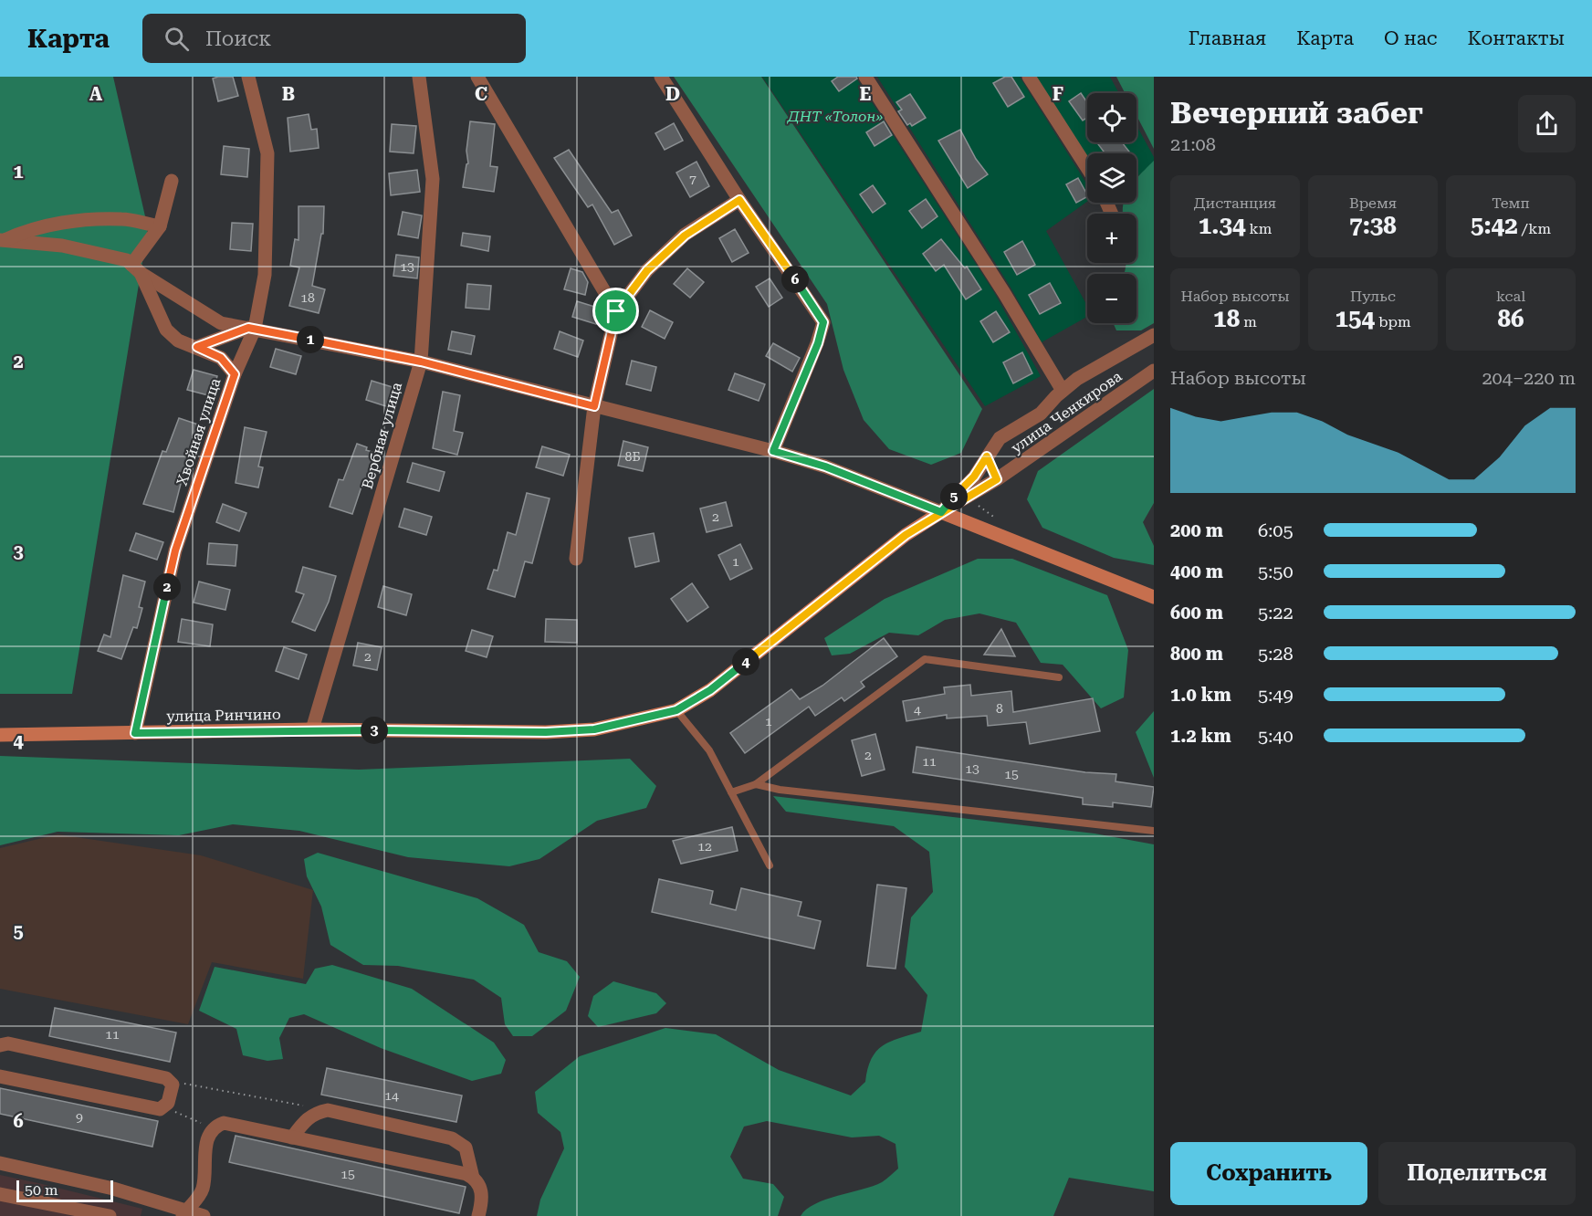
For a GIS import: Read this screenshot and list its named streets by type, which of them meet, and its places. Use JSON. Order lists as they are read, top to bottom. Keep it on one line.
{"streets":{"street":["улица Ченкирова","Хвойная улица","Вербная улица","улица Ринчино"]},"crossings":[["улица Ченкирова","улица Ринчино"],["Хвойная улица","улица Ринчино"],["Вербная улица","улица Ринчино"]],"parks":["ДНТ «Толон»"],"house_numbers":["7","13","18","8Б","2","1","2","8","4","1","2","11","13","15","12","11","14","9","15"],"scale_bar":"50 m","page":{"header":"Карта","search":"Поиск","nav":["Главная","Карта","О нас","Контакты"],"heading":["Вечерний забег","21:08"],"map_buttons":["+","−"],"stats":[["Дистанция","1.34 km"],["Время","7:38"],["Темп","5:42 /km"],["Набор высоты","18 m"],["Пульс","154 bpm"],["kcal","86"]],"pins":["6","1","5","2","4","3"],"chart":["Набор высоты","204–220 m"],"list":[{"name":"200 m","note":"6:05"},{"name":"400 m","note":"5:50"},{"name":"600 m","note":"5:22"},{"name":"800 m","note":"5:28"},{"name":"1.0 km","note":"5:49"},{"name":"1.2 km","note":"5:40"}],"buttons":["Сохранить","Поделиться"],"scale":"50 m"},"grid":{"columns":["A","B","C","D","E","F"],"rows":["1","2","3","4","5","6"]}}
